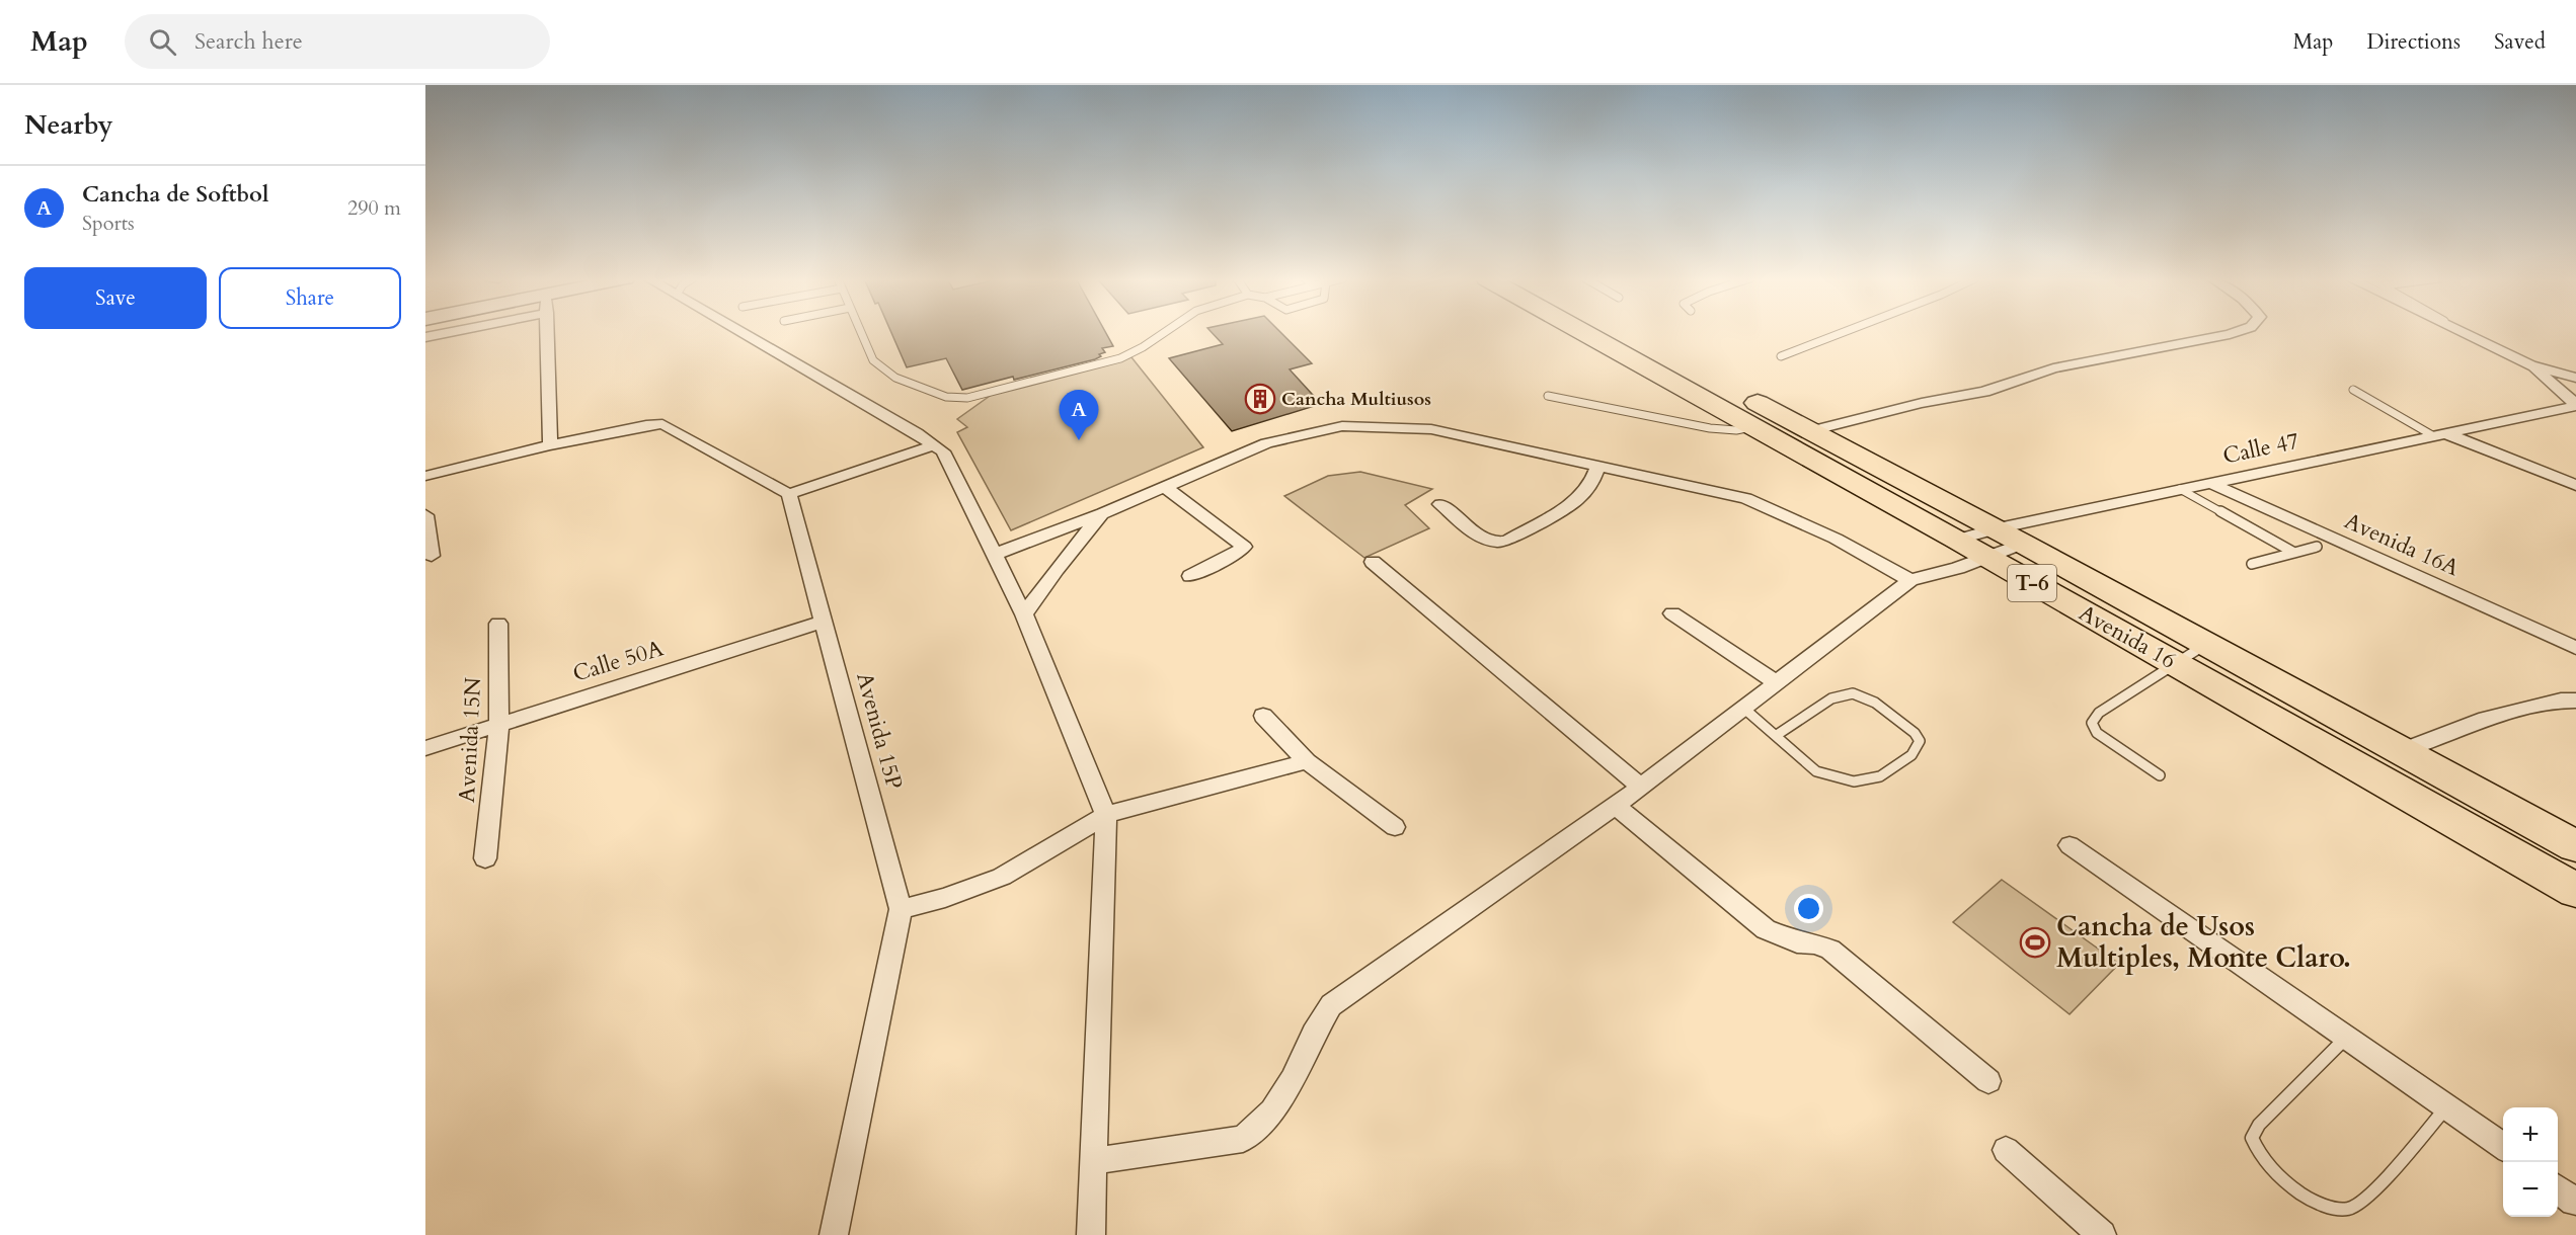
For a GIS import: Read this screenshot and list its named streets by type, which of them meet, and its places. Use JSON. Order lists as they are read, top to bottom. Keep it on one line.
{"streets":{"highway":["T-6","Avenida 16"],"street":["Calle 47","Avenida 16A","Calle 50A","Avenida 15P","Avenida 15N"]},"crossings":[["Calle 47","Avenida 16A"],["Calle 47","Avenida 16"],["Calle 50A","Avenida 15P"],["Calle 50A","Avenida 15N"]],"places":{"building":["Cancha Multiusos"],"sports":["Cancha de Usos Multiples, Monte Claro."]},"page":{"header":"Map","search":"Search here","nav":["Map","Directions","Saved"],"heading":"Nearby","list":[{"mark":"A","name":"Cancha de Softbol","note":"Sports","value":"290 m"}],"buttons":["Save","Share"],"pins":"A","map_buttons":["+","−"]}}
